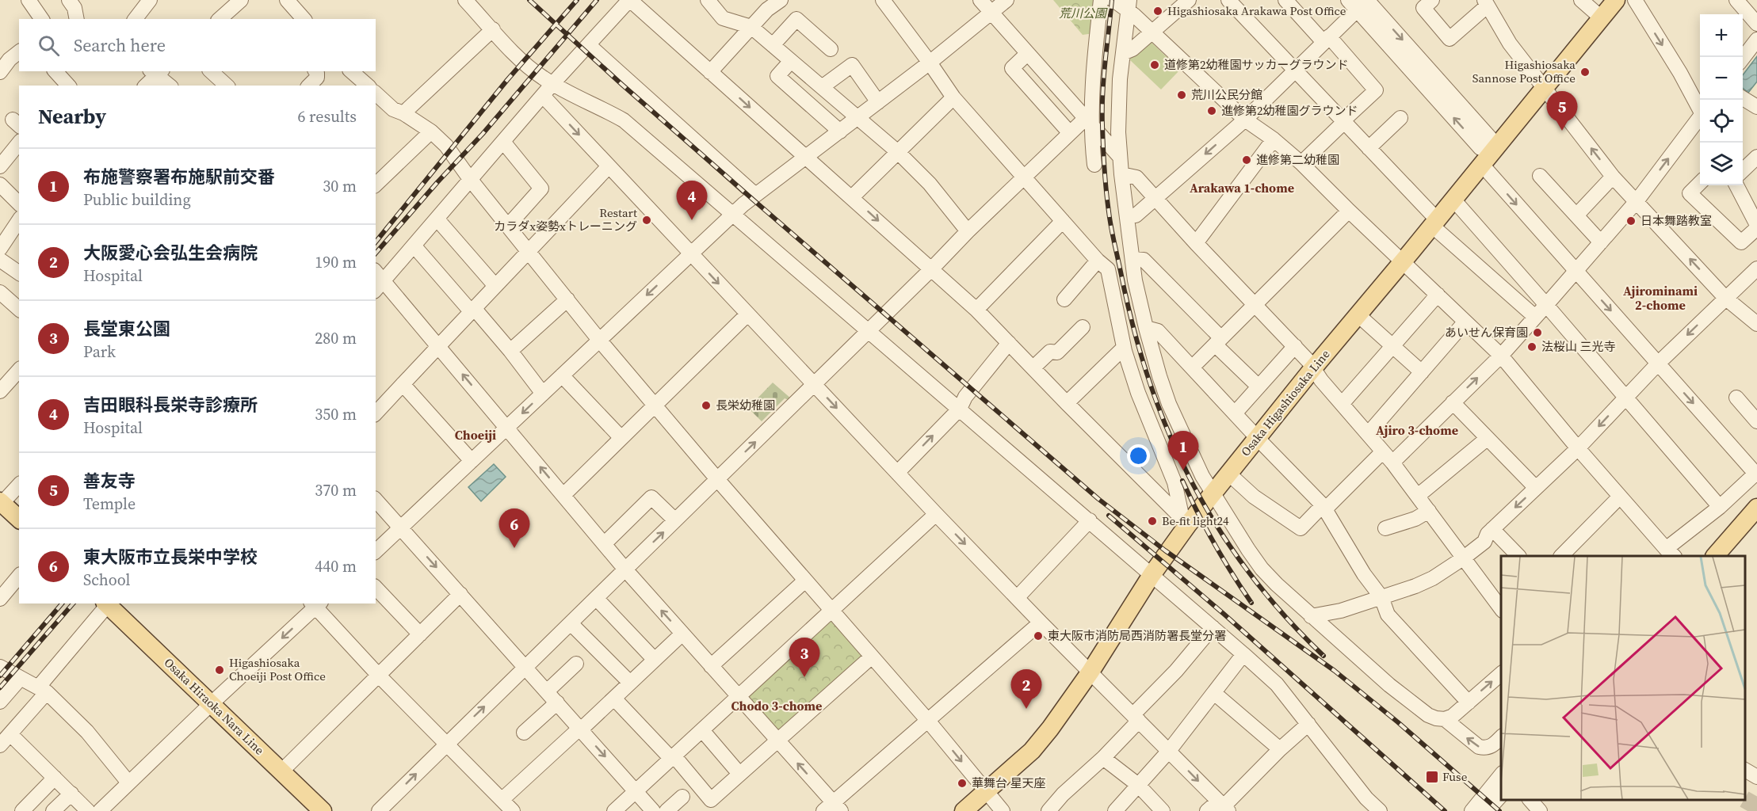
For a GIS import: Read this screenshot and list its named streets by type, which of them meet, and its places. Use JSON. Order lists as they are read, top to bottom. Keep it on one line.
{"streets":{"main road":["Osaka Higashiosaka Line","Osaka Hiraoka Nara Line"]},"districts":["Arakawa 1-chome","Ajirominami 2-chome","Ajiro 3-chome","Choeiji","Chodo 3-chome"],"parks":["荒川公園"],"places":{"other":["Higashiosaka Arakawa Post Office","道修第2幼稚園サッカーグラウンド","Higashiosaka Sannose Post Office","荒川公民分館","進修第2幼稚園グラウンド","進修第二幼稚園","Restart カラダx姿勢xトレーニング","日本舞踏教室","あいせん保育園","法桜山 三光寺","長栄幼稚園","Be-fit light24","東大阪市消防局西消防署長堂分署","Higashiosaka Choeiji Post Office","華舞台 星天座"],"transit":["Fuse"]},"page":{"map_buttons":["+","−"],"search":"Search here","heading":["Nearby","6 results"],"pins":["5","4","1","6","3","2"],"list":[{"mark":"1","name":"布施警察署布施駅前交番","note":"Public building","value":"30 m"},{"mark":"2","name":"大阪愛心会弘生会病院","note":"Hospital","value":"190 m"},{"mark":"3","name":"長堂東公園","note":"Park","value":"280 m"},{"mark":"4","name":"吉田眼科長栄寺診療所","note":"Hospital","value":"350 m"},{"mark":"5","name":"善友寺","note":"Temple","value":"370 m"},{"mark":"6","name":"東大阪市立長栄中学校","note":"School","value":"440 m"}]}}
